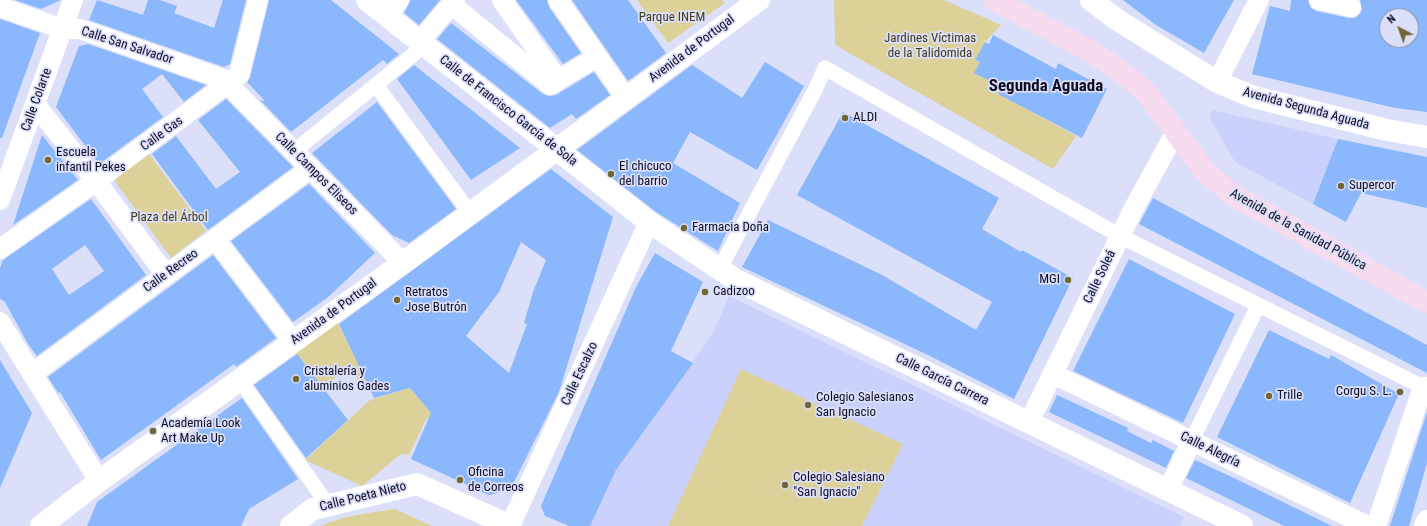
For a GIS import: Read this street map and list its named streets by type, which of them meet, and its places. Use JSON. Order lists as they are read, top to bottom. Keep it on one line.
{"streets":{"main road":["Avenida de la Sanidad Pública"],"street":["Calle San Salvador","Avenida de Portugal","Calle Colarte","Avenida Segunda Aguada","Calle de Francisco García de Sola","Calle Gas","Calle Campos Eliseos","Calle Recreo","Calle Soleá","Calle Escalzo","Calle García Carrera","Calle Alegría","Calle Poeta Nieto"]},"crossings":[["Calle San Salvador","Calle Colarte"],["Calle San Salvador","Calle Gas"],["Calle San Salvador","Calle Campos Eliseos"],["Avenida de Portugal","Calle de Francisco García de Sola"],["Avenida de Portugal","Calle Campos Eliseos"],["Calle de Francisco García de Sola","Calle Escalzo"],["Calle de Francisco García de Sola","Calle García Carrera"],["Calle Gas","Calle Campos Eliseos"],["Calle Campos Eliseos","Calle Recreo"],["Avenida de la Sanidad Pública","Calle Soleá"],["Calle Soleá","Calle García Carrera"],["Calle Soleá","Calle Alegría"],["Calle Escalzo","Calle García Carrera"],["Calle Escalzo","Calle Poeta Nieto"]],"districts":["Segunda Aguada"],"parks":["Parque INEM","Jardines Víctimas de la Talidomida","Plaza del Árbol"],"places":["ALDI","Escuela infantil Pekes","El chicuco del barrio","Supercor","Farmacia Doña","MGI","Cadizoo","Retratos Jose Butrón","Cristalería y aluminios Gades","Corgu S. L.","Trille","Colegio Salesianos San Ignacio","Academía Look Art Make Up","Oficina de Correos","Colegio Salesiano \"San Ignacio\""],"north":"top left"}
